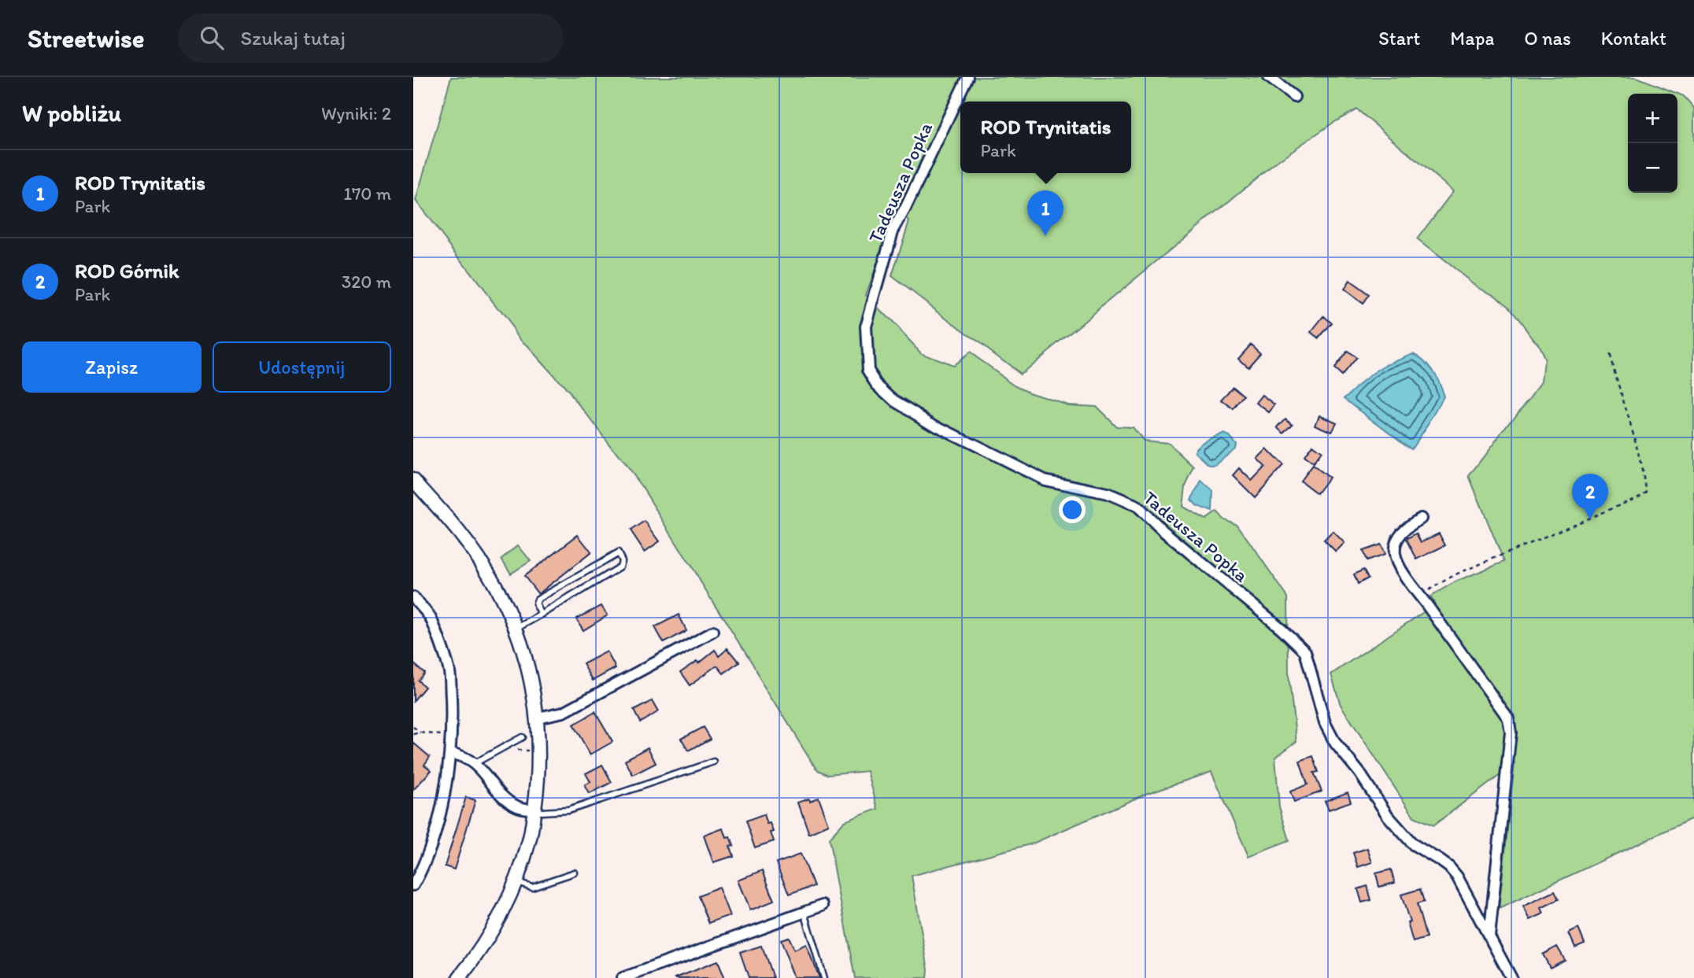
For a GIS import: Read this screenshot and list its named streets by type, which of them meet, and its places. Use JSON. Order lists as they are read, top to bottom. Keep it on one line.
{"streets":{"street":["Tadeusza Popka"]},"page":{"header":"Streetwise","search":"Szukaj tutaj","nav":["Start","Mapa","O nas","Kontakt"],"heading":["W pobliżu","Wyniki: 2"],"map_buttons":["+","−"],"popup":["ROD Trynitatis","Park"],"list":[{"mark":"1","name":"ROD Trynitatis","note":"Park","value":"170 m"},{"mark":"2","name":"ROD Górnik","note":"Park","value":"320 m"}],"pins":["1","2"],"buttons":["Zapisz","Udostępnij"]}}
